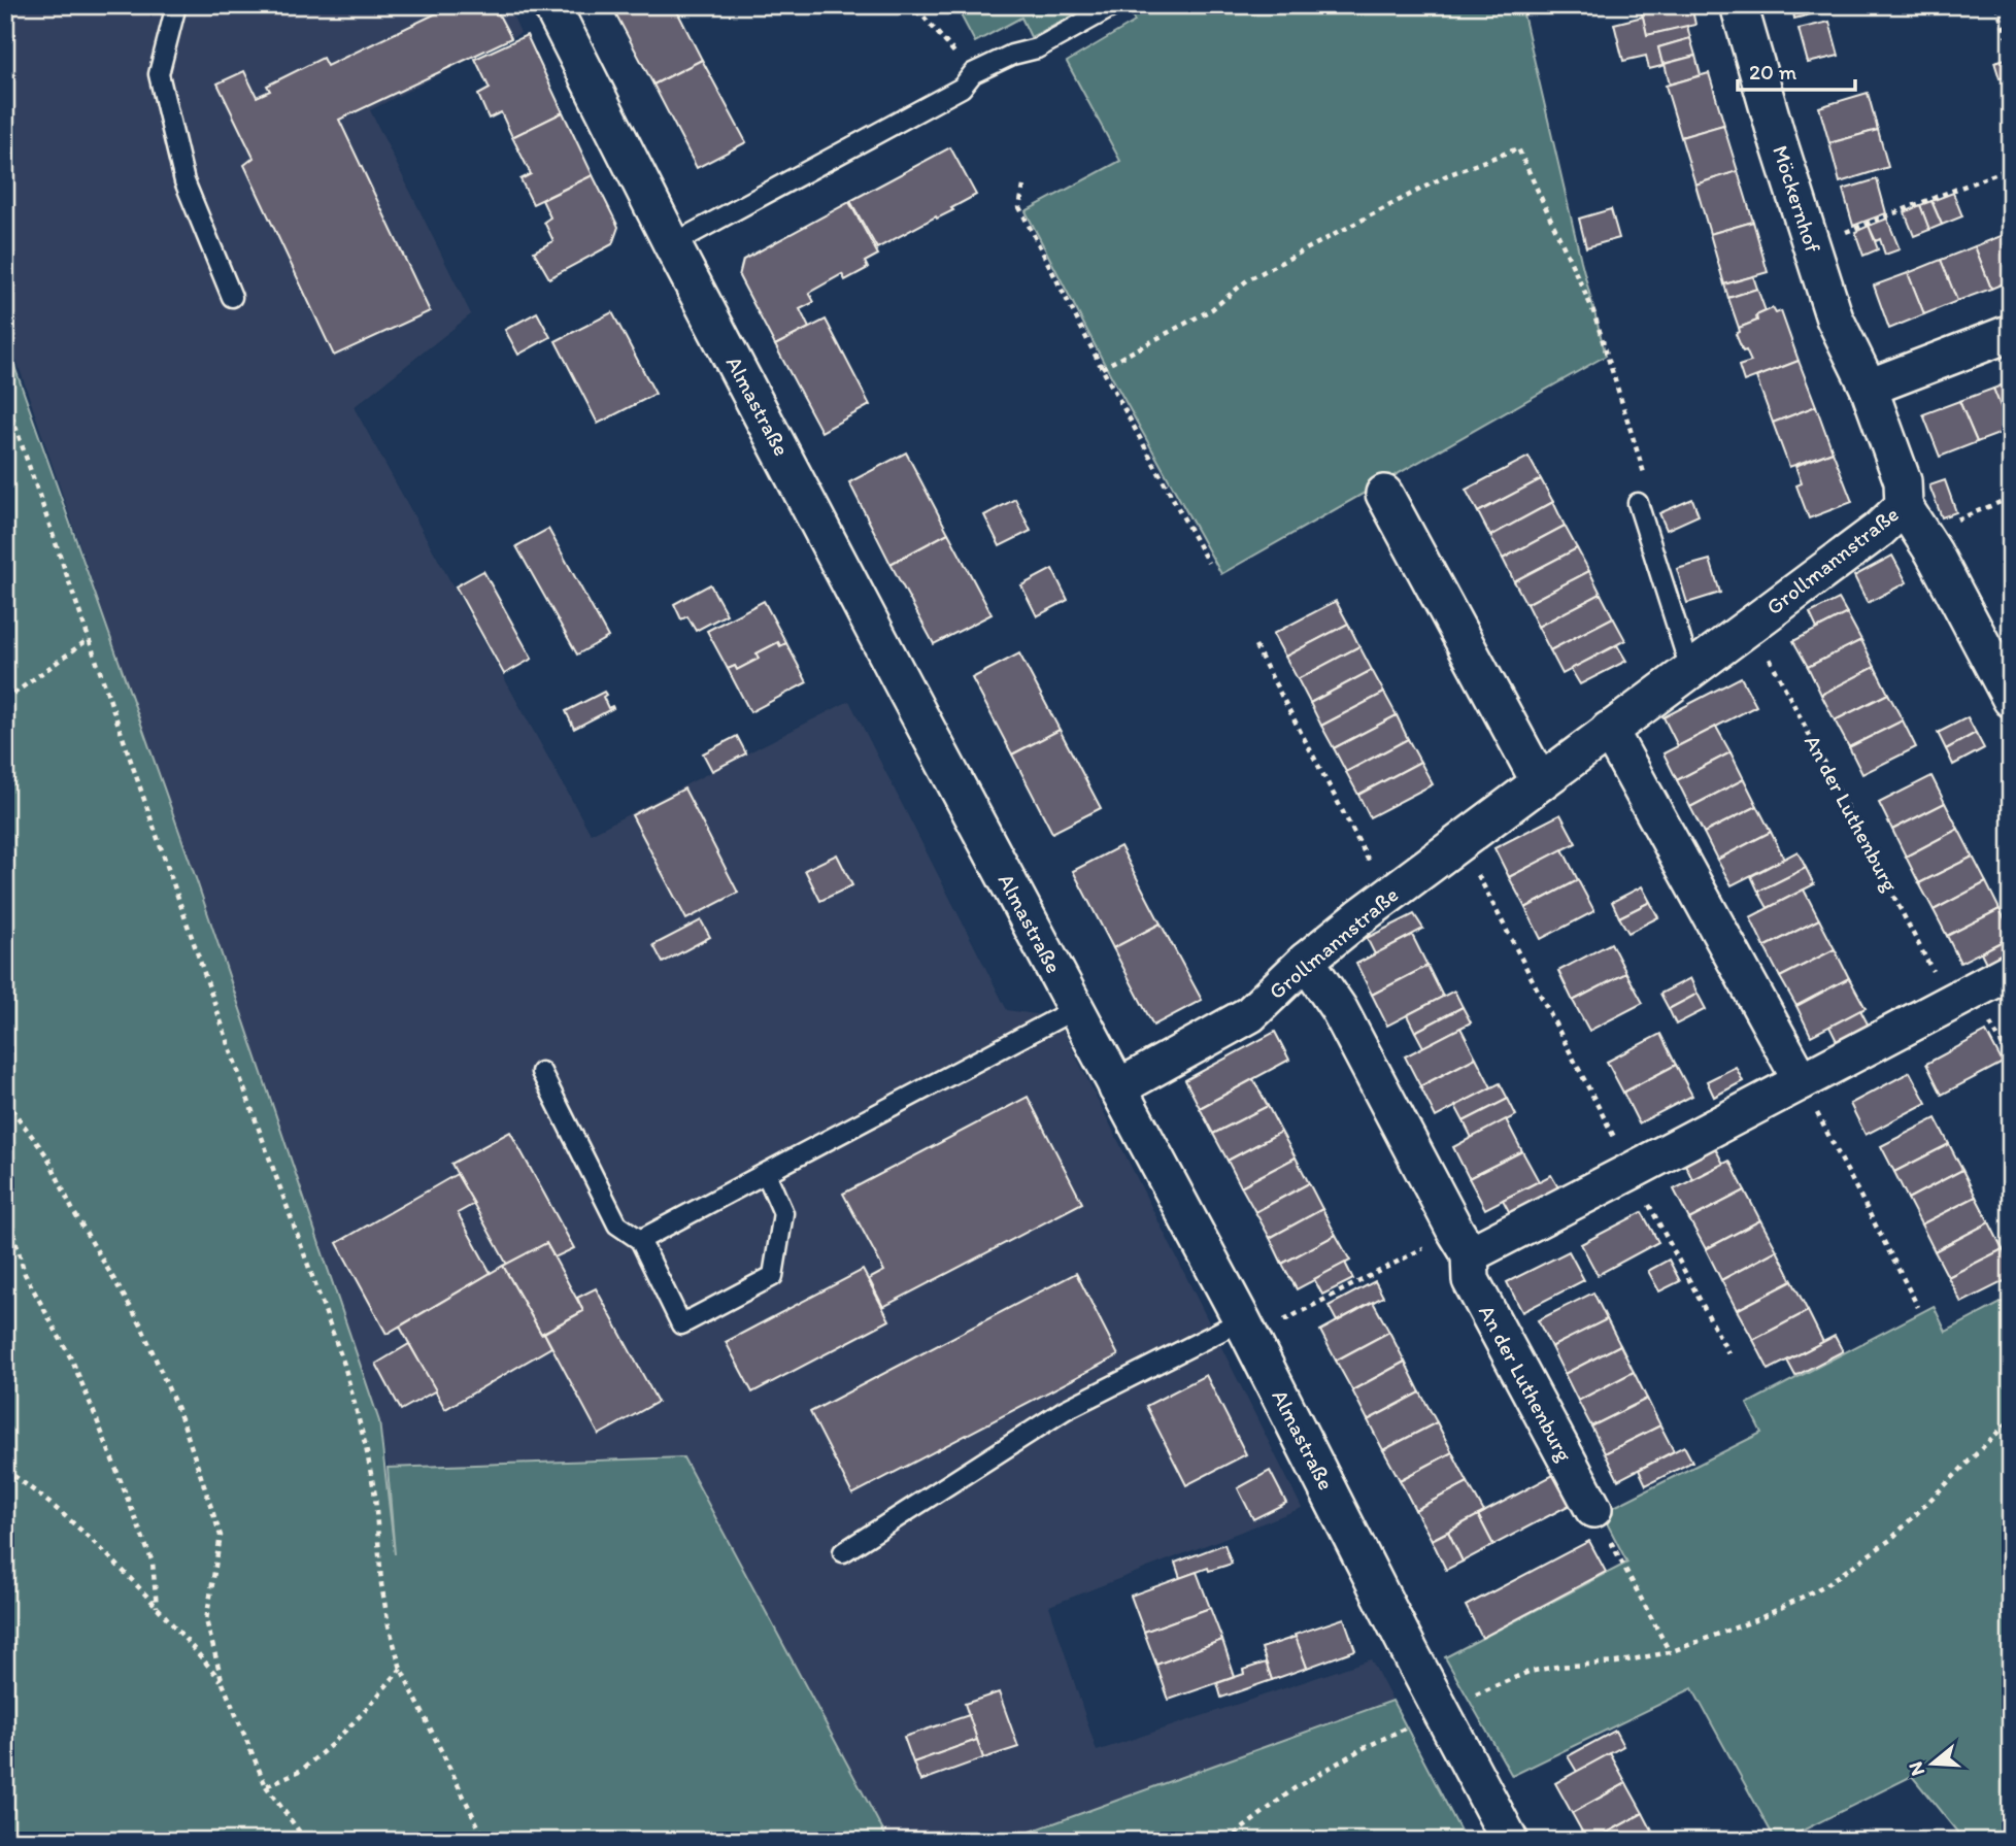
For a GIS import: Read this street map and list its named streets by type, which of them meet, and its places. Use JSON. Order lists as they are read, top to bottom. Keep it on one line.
{"streets":{"street":["Möckernhof","Almastraße","Grollmannstraße","An der Luthenburg"]},"crossings":[["Möckernhof","Grollmannstraße"],["Almastraße","Grollmannstraße"],["Grollmannstraße","An der Luthenburg"]],"scale_bar":"20 m","north":"left"}
